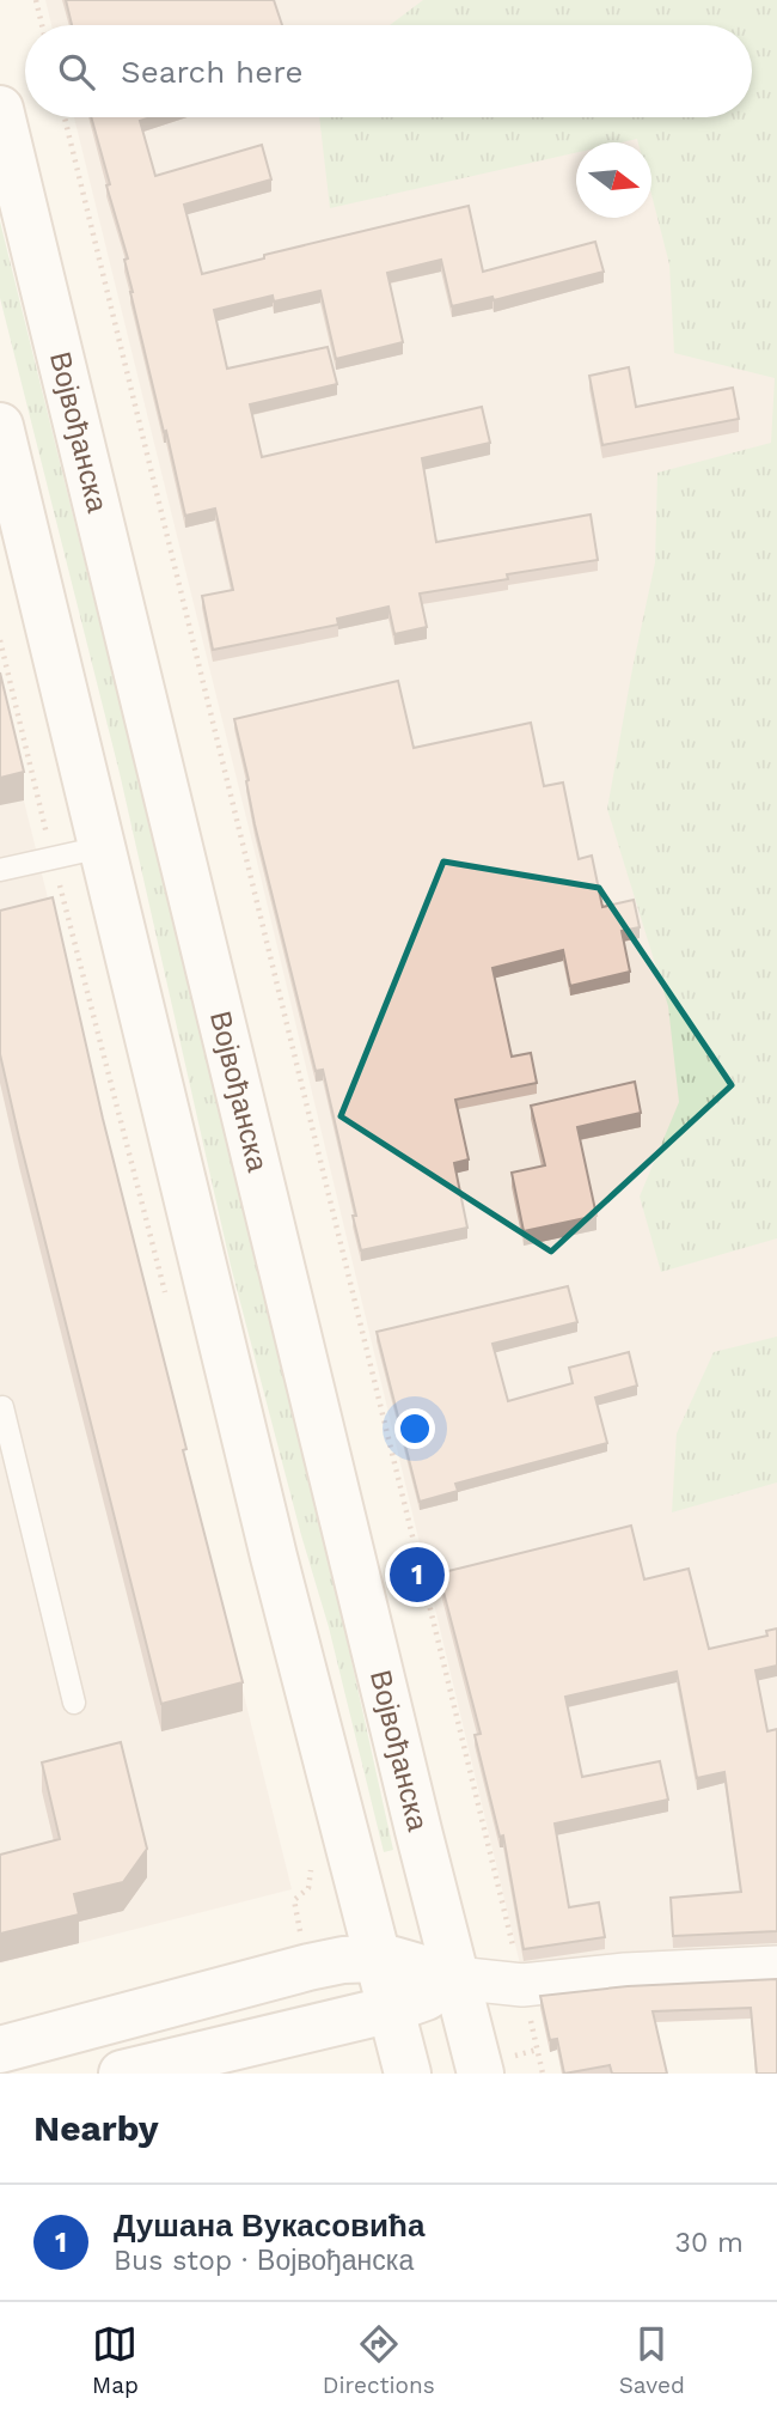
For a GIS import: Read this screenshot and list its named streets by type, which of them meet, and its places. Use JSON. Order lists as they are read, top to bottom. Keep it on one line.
{"streets":{"main road":["Војвођанска"]},"north":"right","page":{"search":"Search here","pins":"1","heading":"Nearby","list":[{"mark":"1","name":"Душана Вукасовића","note":"Bus stop · Војвођанска","value":"30 m"}],"nav":["Map","Directions","Saved"]}}
